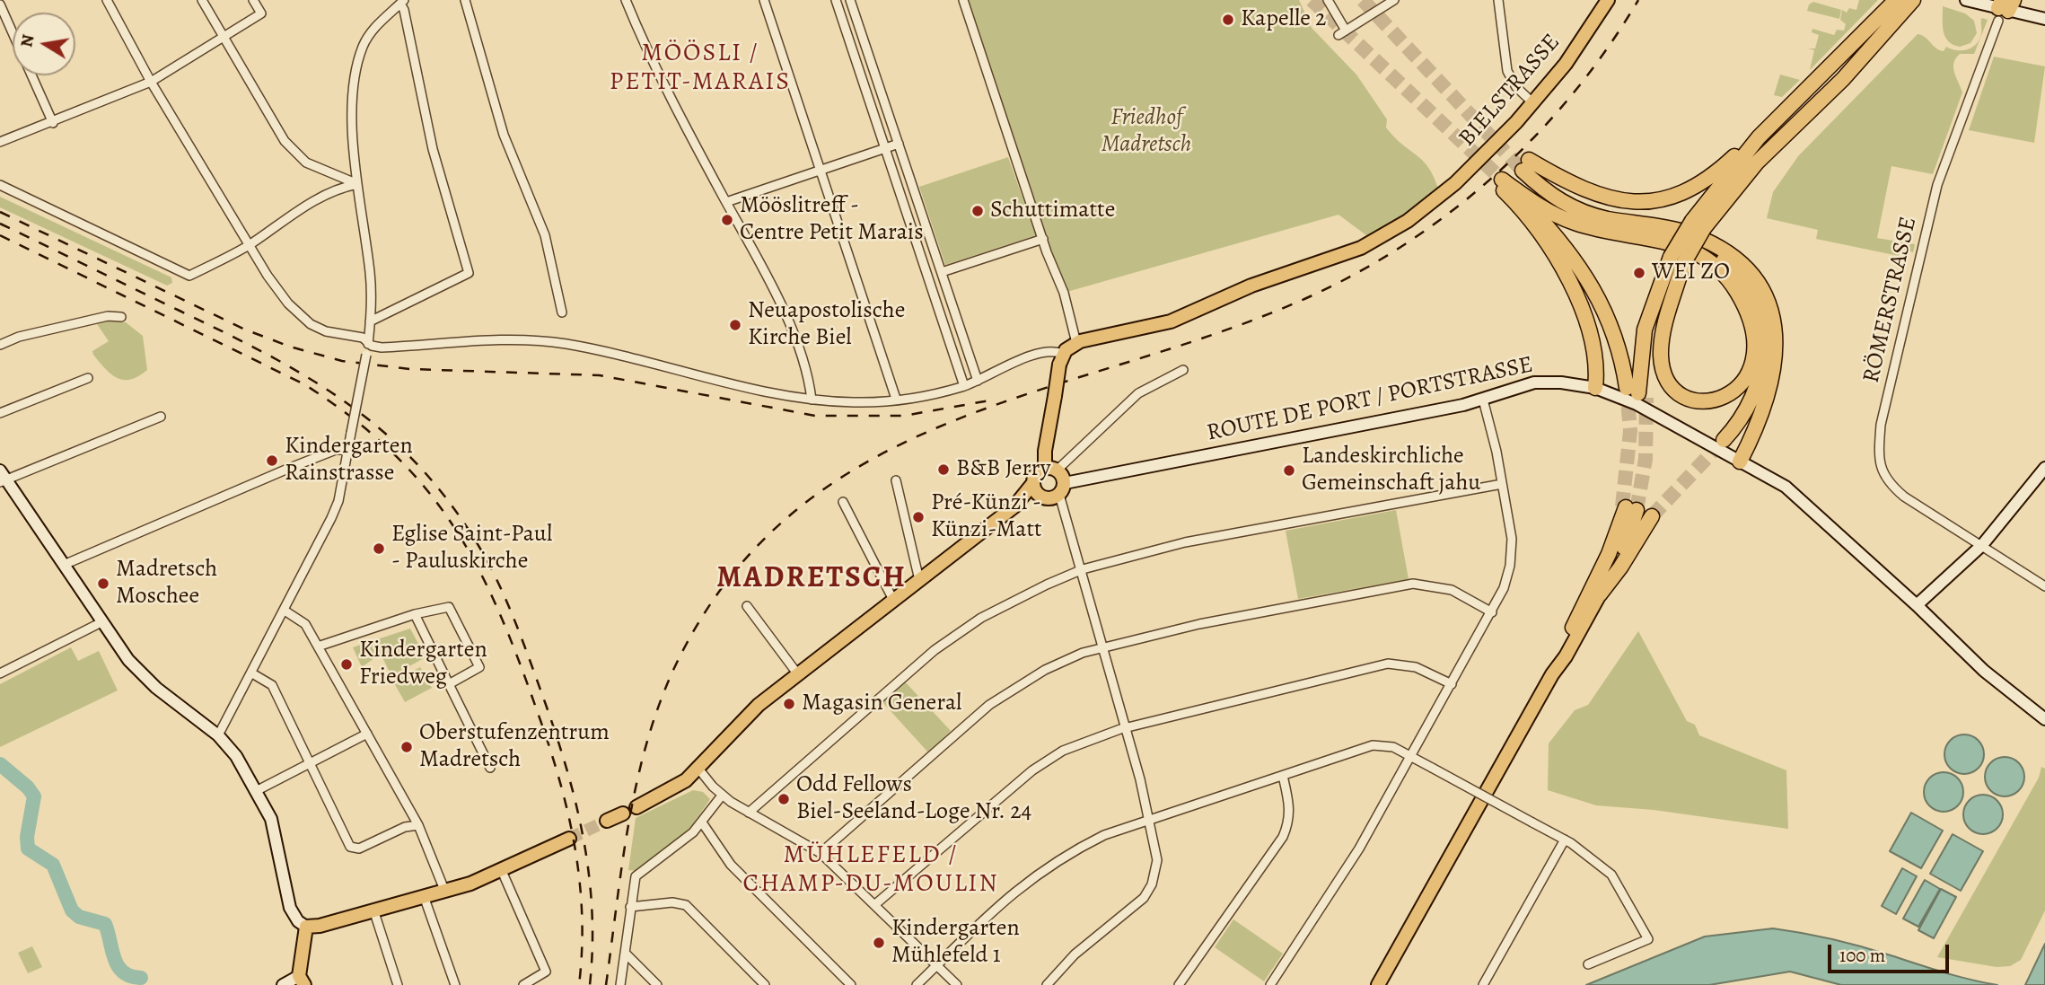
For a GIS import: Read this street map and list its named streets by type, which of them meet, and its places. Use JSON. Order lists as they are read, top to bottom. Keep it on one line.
{"streets":{"main road":["BIELSTRASSE","ROUTE DE PORT / PORTSTRASSE"],"street":["RÖMERSTRASSE"]},"districts":["MÖÖSLI / PETIT-MARAIS","MADRETSCH","MÜHLEFELD / CHAMP-DU-MOULIN"],"parks":["Friedhof Madretsch"],"places":["Kapelle 2","Schuttimatte","Mööslitreff - Centre Petit Marais","WEI ZO","Neuapostolische Kirche Biel","Kindergarten Rainstrasse","B&B Jerry","Landeskirchliche Gemeinschaft jahu","Pré-Künzi - Künzi-Matt","Eglise Saint-Paul - Pauluskirche","Madretsch Moschee","Kindergarten Friedweg","Magasin General","Oberstufenzentrum Madretsch","Odd Fellows Biel-Seeland-Loge Nr. 24","Kindergarten Mühlefeld 1"],"scale_bar":"100 m","north":"left"}
